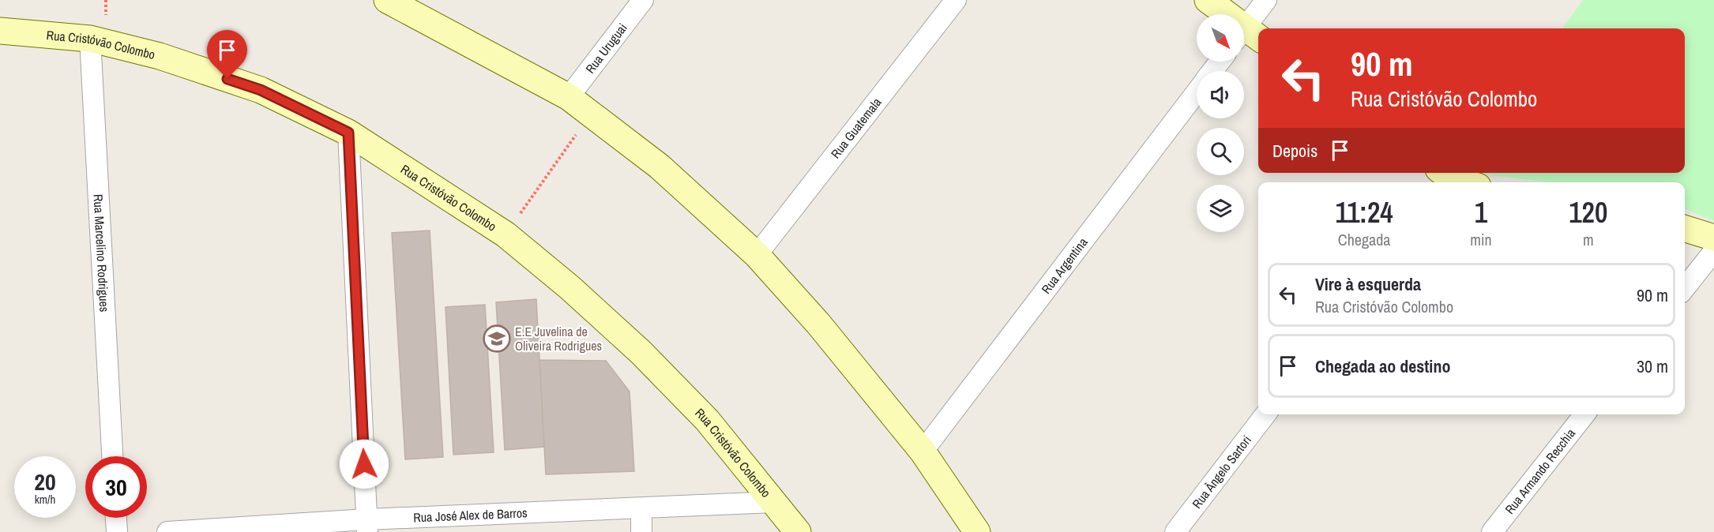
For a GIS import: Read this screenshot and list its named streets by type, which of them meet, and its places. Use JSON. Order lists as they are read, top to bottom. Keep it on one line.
{"streets":{"main road":["Rua Cristóvão Colombo"],"street":["Rua Uruguai","Rua Guatemala","Rua Marcelino Rodrigues","Rua Argentina","Rua Ângelo Sartori","Rua Armando Recchia","Rua José Alex de Barros"]},"crossings":[["Rua Cristóvão Colombo","Rua Marcelino Rodrigues"],["Rua Cristóvão Colombo","Rua José Alex de Barros"]],"places":{"school or university":["E.E Juvelina de Oliveira Rodrigues"]},"north":"bottom right","page":{"turn":["90 m","Rua Cristóvão Colombo"],"then":"Depois","eta":["11:24","Chegada","1","min","120","m"],"list":[{"name":"Vire à esquerda","note":"Rua Cristóvão Colombo","value":"90 m"},{"name":"Chegada ao destino","value":"30 m"}],"speed":"20 km/h","limit":"30"}}
